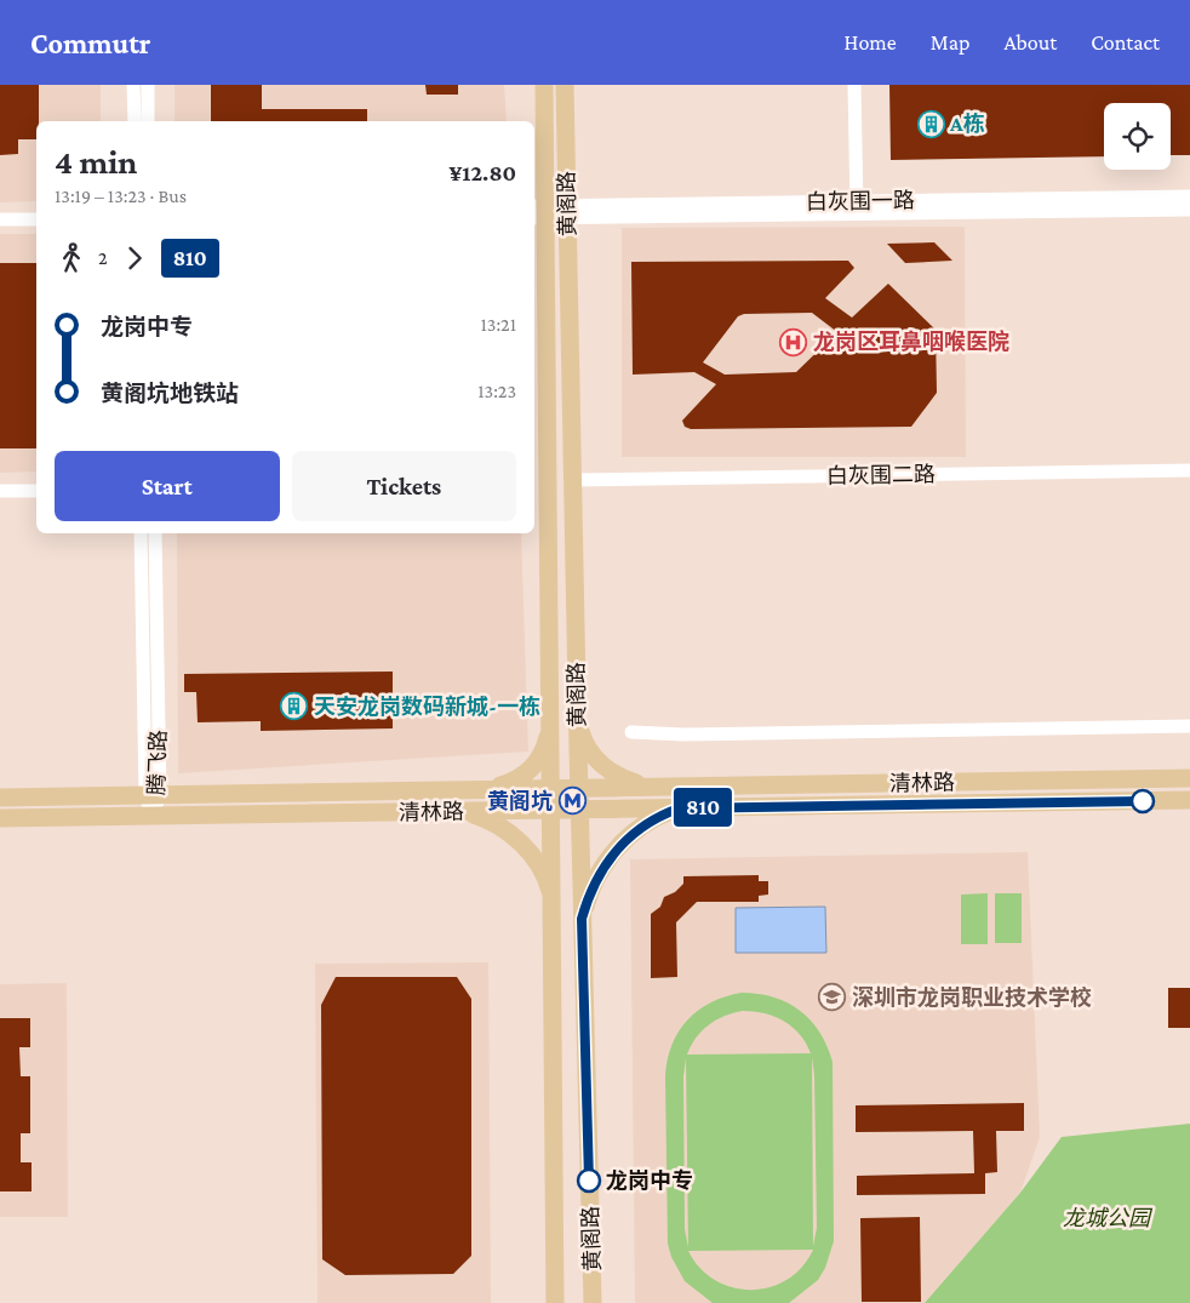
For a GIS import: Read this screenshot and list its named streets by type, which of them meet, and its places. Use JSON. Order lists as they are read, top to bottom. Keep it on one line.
{"streets":{"main road":["黄阁路","清林路"],"street":["白灰围一路","白灰围二路","腾飞路"]},"crossings":[["白灰围一路","黄阁路"],["黄阁路","白灰围二路"],["黄阁路","清林路"],["腾飞路","清林路"]],"parks":["龙城公园"],"places":{"building":["A栋","天安龙岗数码新城-一栋"],"hospital":["龙岗区耳鼻咽喉医院"],"metro station":["黄阁坑"],"school or university":["深圳市龙岗职业技术学校"],"other":["龙岗中专"]},"lines":["bus line 810"],"page":{"header":"Commutr","nav":["Home","Map","About","Contact"],"on_map":"810","heading":["4 min","13:19 – 13:23 · Bus","¥12.80"],"legs":["2","810"],"list":[{"name":"龙岗中专","value":"13:21"},{"name":"黄阁坑地铁站","value":"13:23"}],"buttons":["Start","Tickets"]}}
